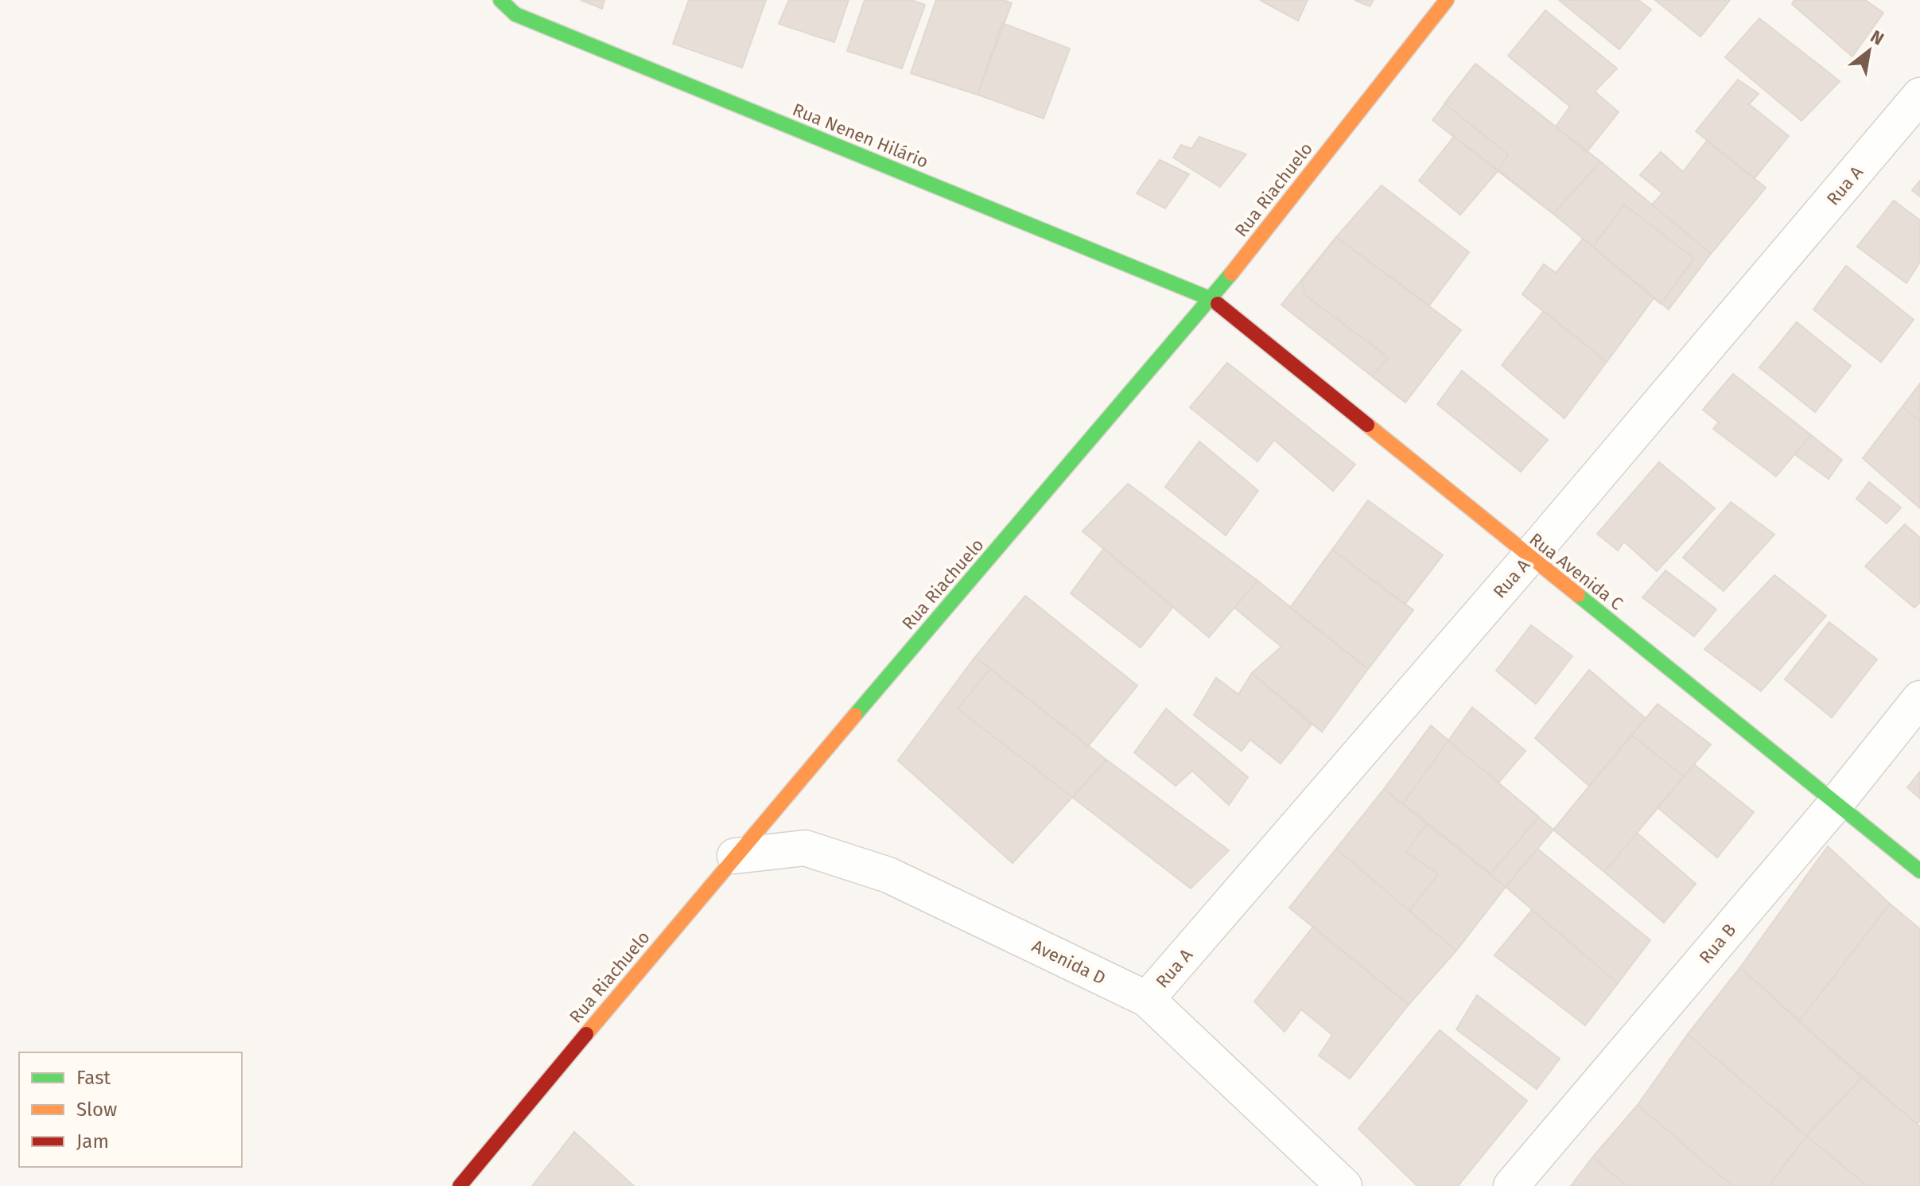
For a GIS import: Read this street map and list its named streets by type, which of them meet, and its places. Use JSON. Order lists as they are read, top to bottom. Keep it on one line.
{"streets":{"street":["Rua Nenen Hilário","Rua A","Rua Riachuelo","Rua Avenida C","Rua B","Avenida D"]},"crossings":[["Rua Nenen Hilário","Rua Riachuelo"],["Rua Nenen Hilário","Rua Avenida C"],["Rua A","Rua Avenida C"],["Rua A","Avenida D"],["Rua Riachuelo","Rua Avenida C"],["Rua Riachuelo","Avenida D"],["Rua Avenida C","Rua B"]],"legend":["Fast","Slow","Jam"],"north":"top right"}
